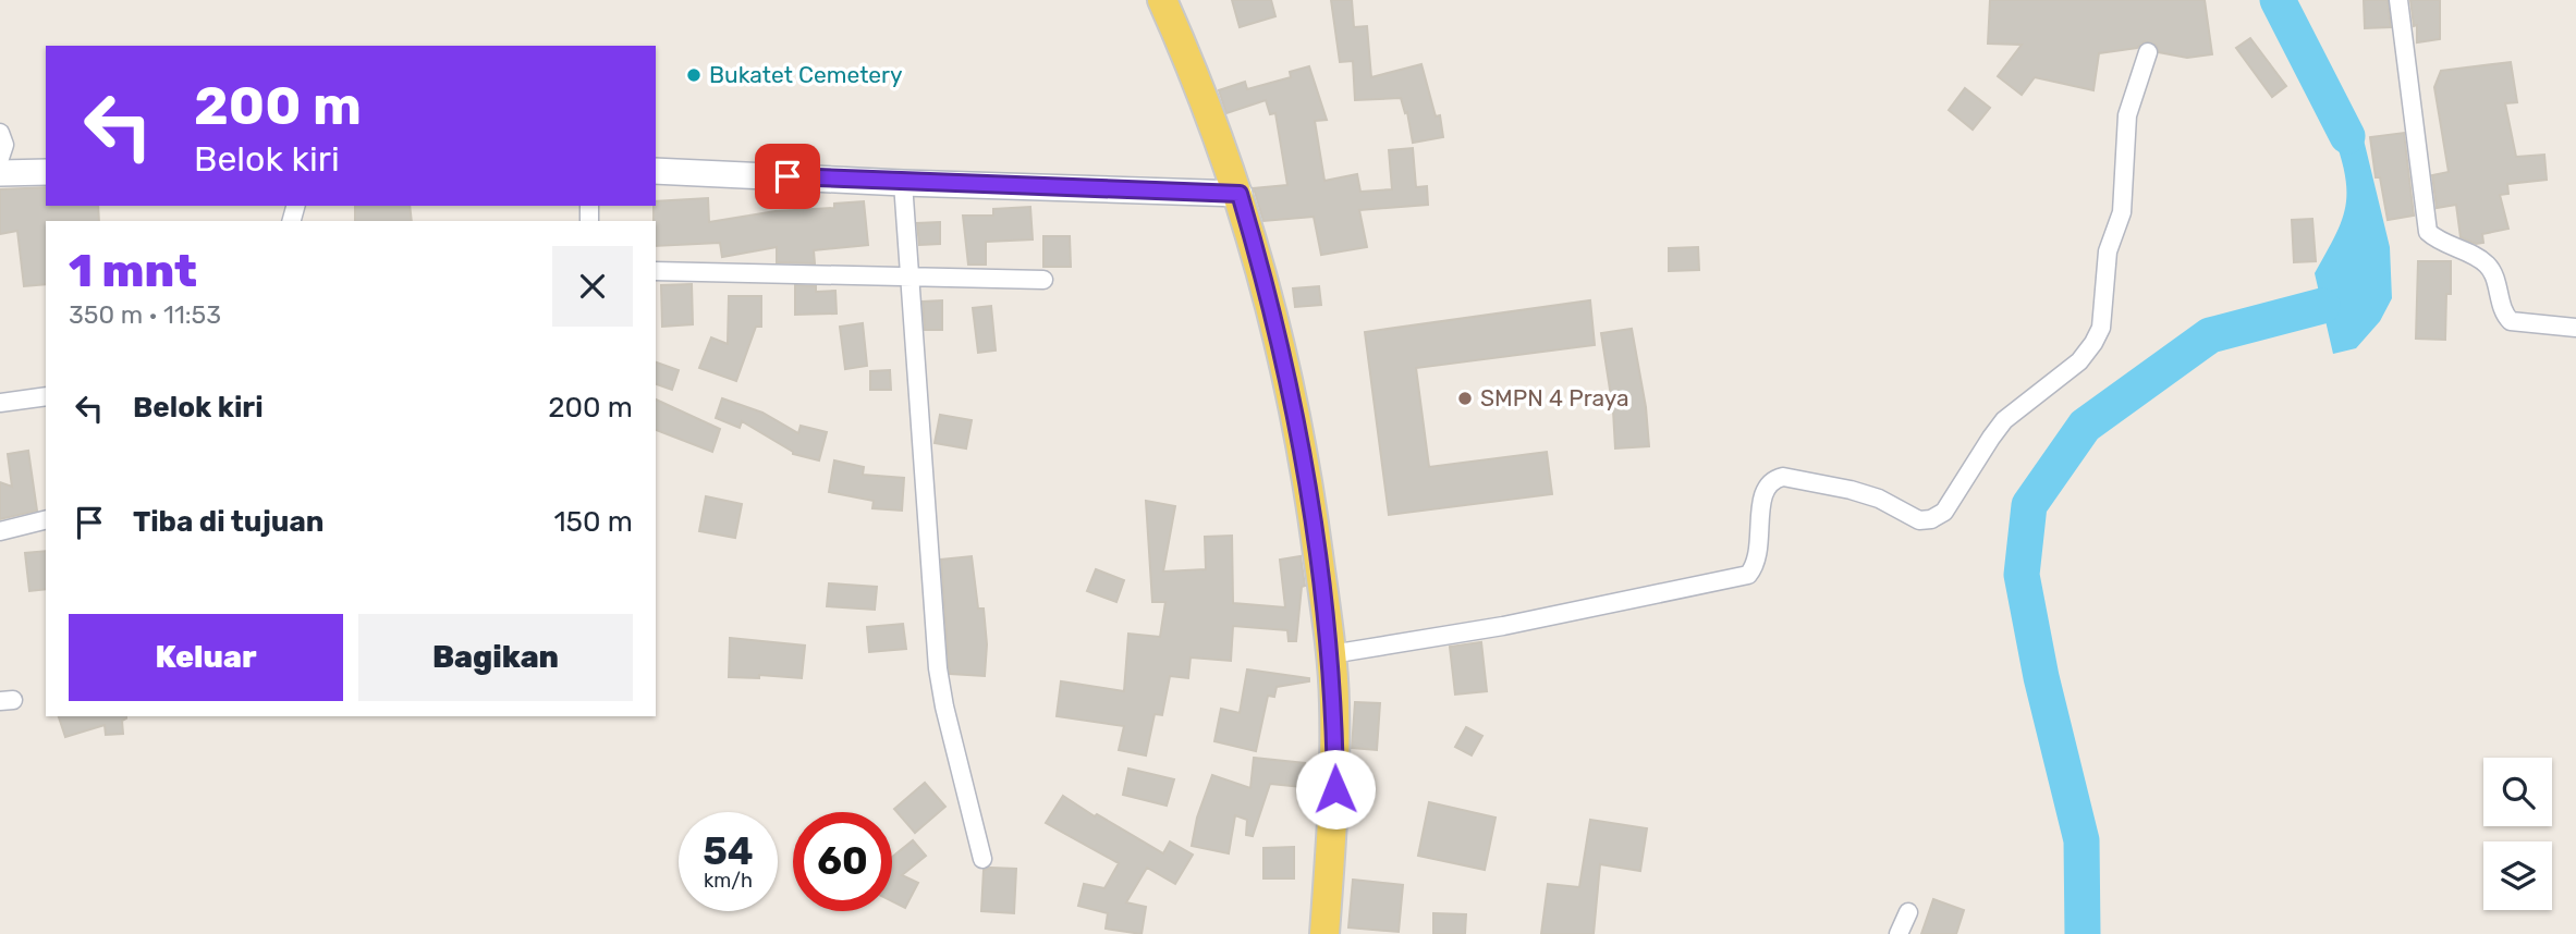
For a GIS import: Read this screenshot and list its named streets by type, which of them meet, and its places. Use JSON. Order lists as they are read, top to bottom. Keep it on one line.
{"places":["Bukatet Cemetery","SMPN 4 Praya"],"page":{"turn":["200 m","Belok kiri"],"heading":["1 mnt","350 m · 11:53"],"list":[{"name":"Belok kiri","value":"200 m"},{"name":"Tiba di tujuan","value":"150 m"}],"buttons":["Keluar","Bagikan"],"speed":"54 km/h","limit":"60"}}
